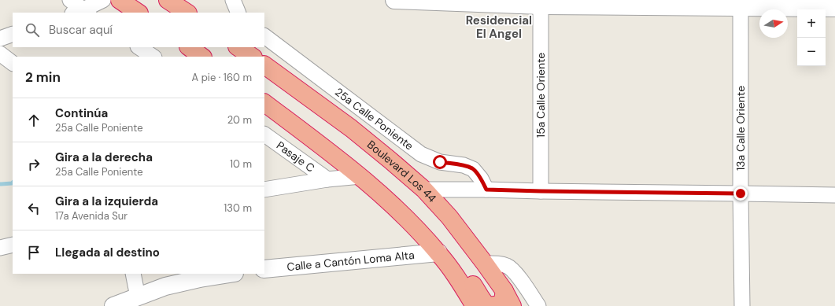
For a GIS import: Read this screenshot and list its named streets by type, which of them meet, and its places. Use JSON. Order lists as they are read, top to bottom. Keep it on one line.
{"streets":{"highway":["Boulevard Los 44"],"street":["15a Calle Oriente","25a Calle Poniente","13a Calle Oriente","Pasaje C","Calle a Cantón Loma Alta"]},"districts":["Residencial El Angel"],"north":"right","page":{"map_buttons":["+","−"],"search":"Buscar aquí","heading":["2 min","A pie · 160 m"],"list":[["Continúa","25a Calle Poniente","20 m"],["Gira a la derecha","25a Calle Poniente","10 m"],["Gira a la izquierda","17a Avenida Sur","130 m"],"Llegada al destino"]}}
